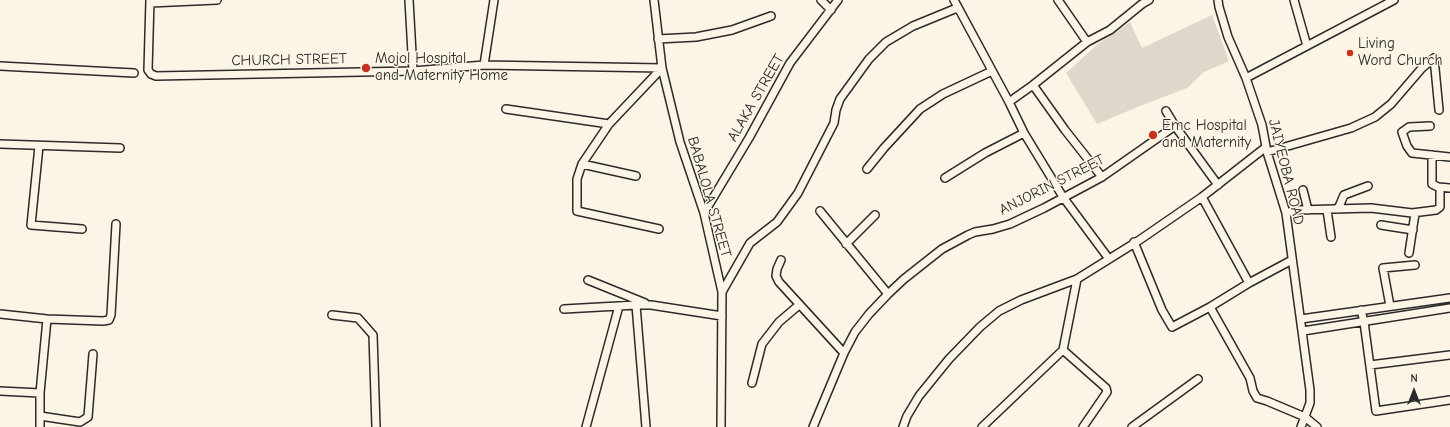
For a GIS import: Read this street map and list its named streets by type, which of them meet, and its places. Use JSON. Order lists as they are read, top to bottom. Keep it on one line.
{"streets":{"street":["CHURCH STREET","ALAKA STREET","JAIYEOBA ROAD","ANJORIN STREET","BABALOLA STREET"]},"crossings":[["CHURCH STREET","BABALOLA STREET"],["ALAKA STREET","BABALOLA STREET"]],"places":["Living Word Church","Mojol Hospital and Maternity Home","Emc Hospital and Maternity"],"north":"top"}
